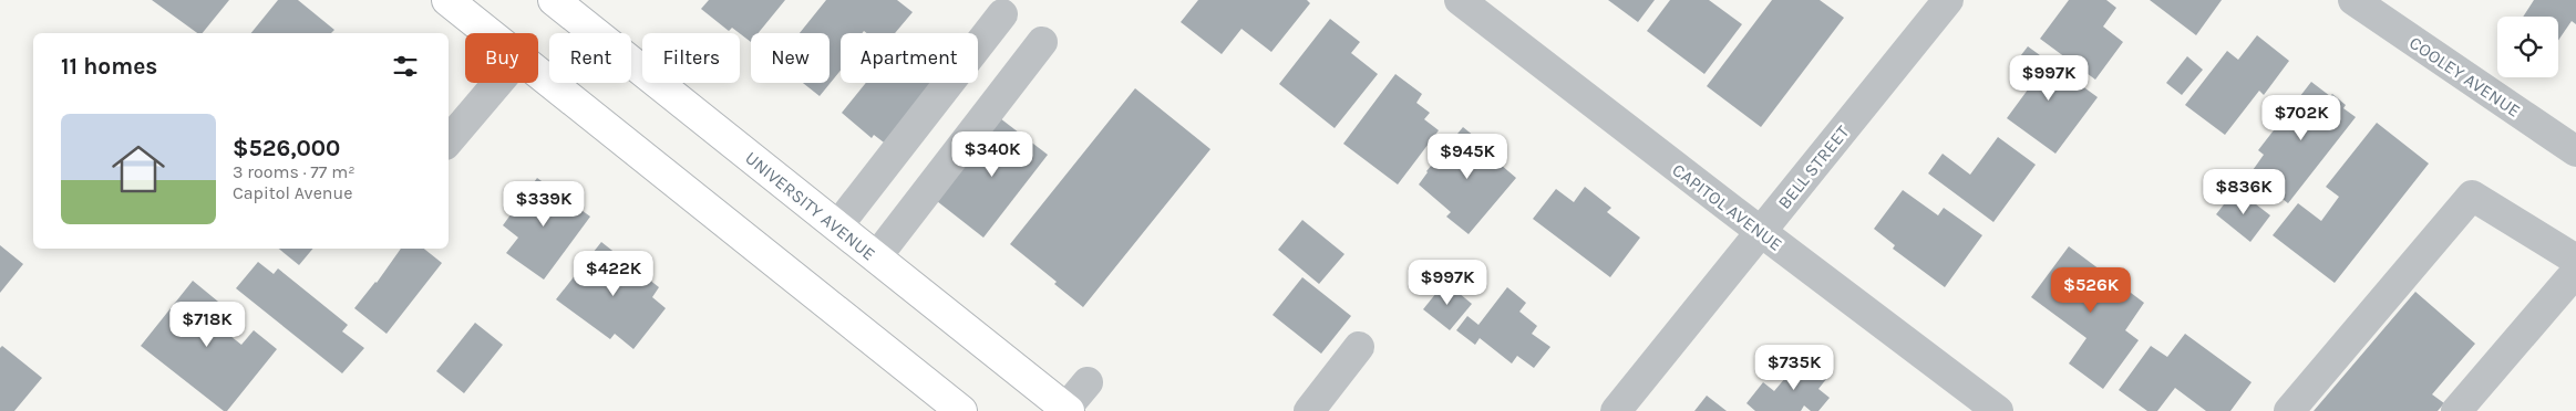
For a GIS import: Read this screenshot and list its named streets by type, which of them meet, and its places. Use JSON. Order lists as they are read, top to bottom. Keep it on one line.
{"streets":{"main road":["UNIVERSITY AVENUE"],"street":["COOLEY AVENUE","BELL STREET","CAPITOL AVENUE"]},"crossings":[["BELL STREET","CAPITOL AVENUE"]],"page":{"chip":["Buy","Rent","Filters","New","Apartment"],"heading":"11 homes","price":["$997K","$702K","$340K","$945K","$836K","$339K","$422K","$997K","$526K","$718K","$735K"],"list":[{"name":"$526,000","note":"3 rooms · 77 m² · Capitol Avenue"}]}}
